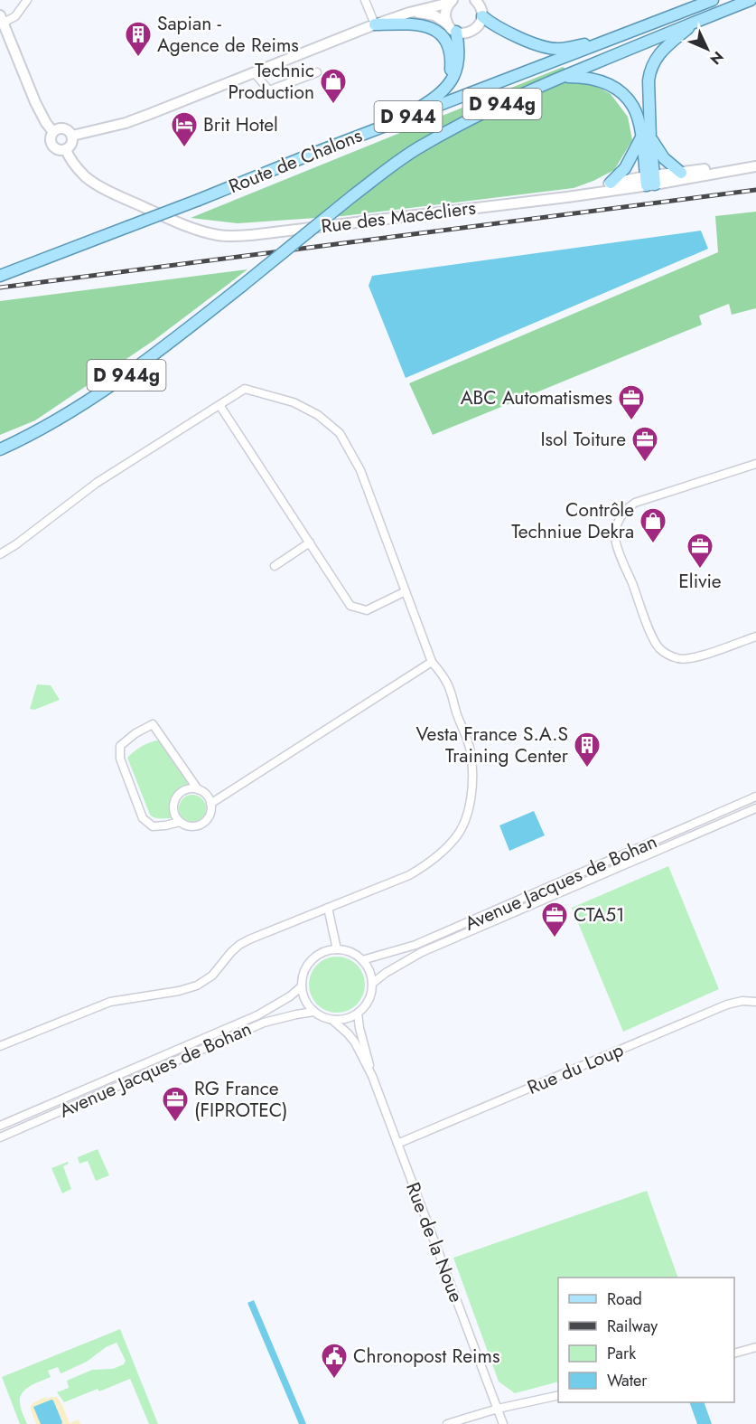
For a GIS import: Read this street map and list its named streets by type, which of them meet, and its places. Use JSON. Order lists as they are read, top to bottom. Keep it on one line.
{"streets":{"main road":["D 944g","D 944","Route de Chalons"],"street":["Rue des Macécliers","Avenue Jacques de Bohan","Rue du Loup","Rue de la Noue"]},"crossings":[["Rue du Loup","Rue de la Noue"]],"places":{"building":["Sapian - Agence de Reims","Vesta France S.A.S Training Center"],"shop":["Technic Production","Contrôle Techniue Dekra"],"hotel":["Brit Hotel"],"office":["ABC Automatismes","Isol Toiture","Elivie","CTA51","RG France (FIPROTEC)"],"public building":["Chronopost Reims"]},"legend":["Road","Railway","Park","Water"],"north":"bottom right"}
